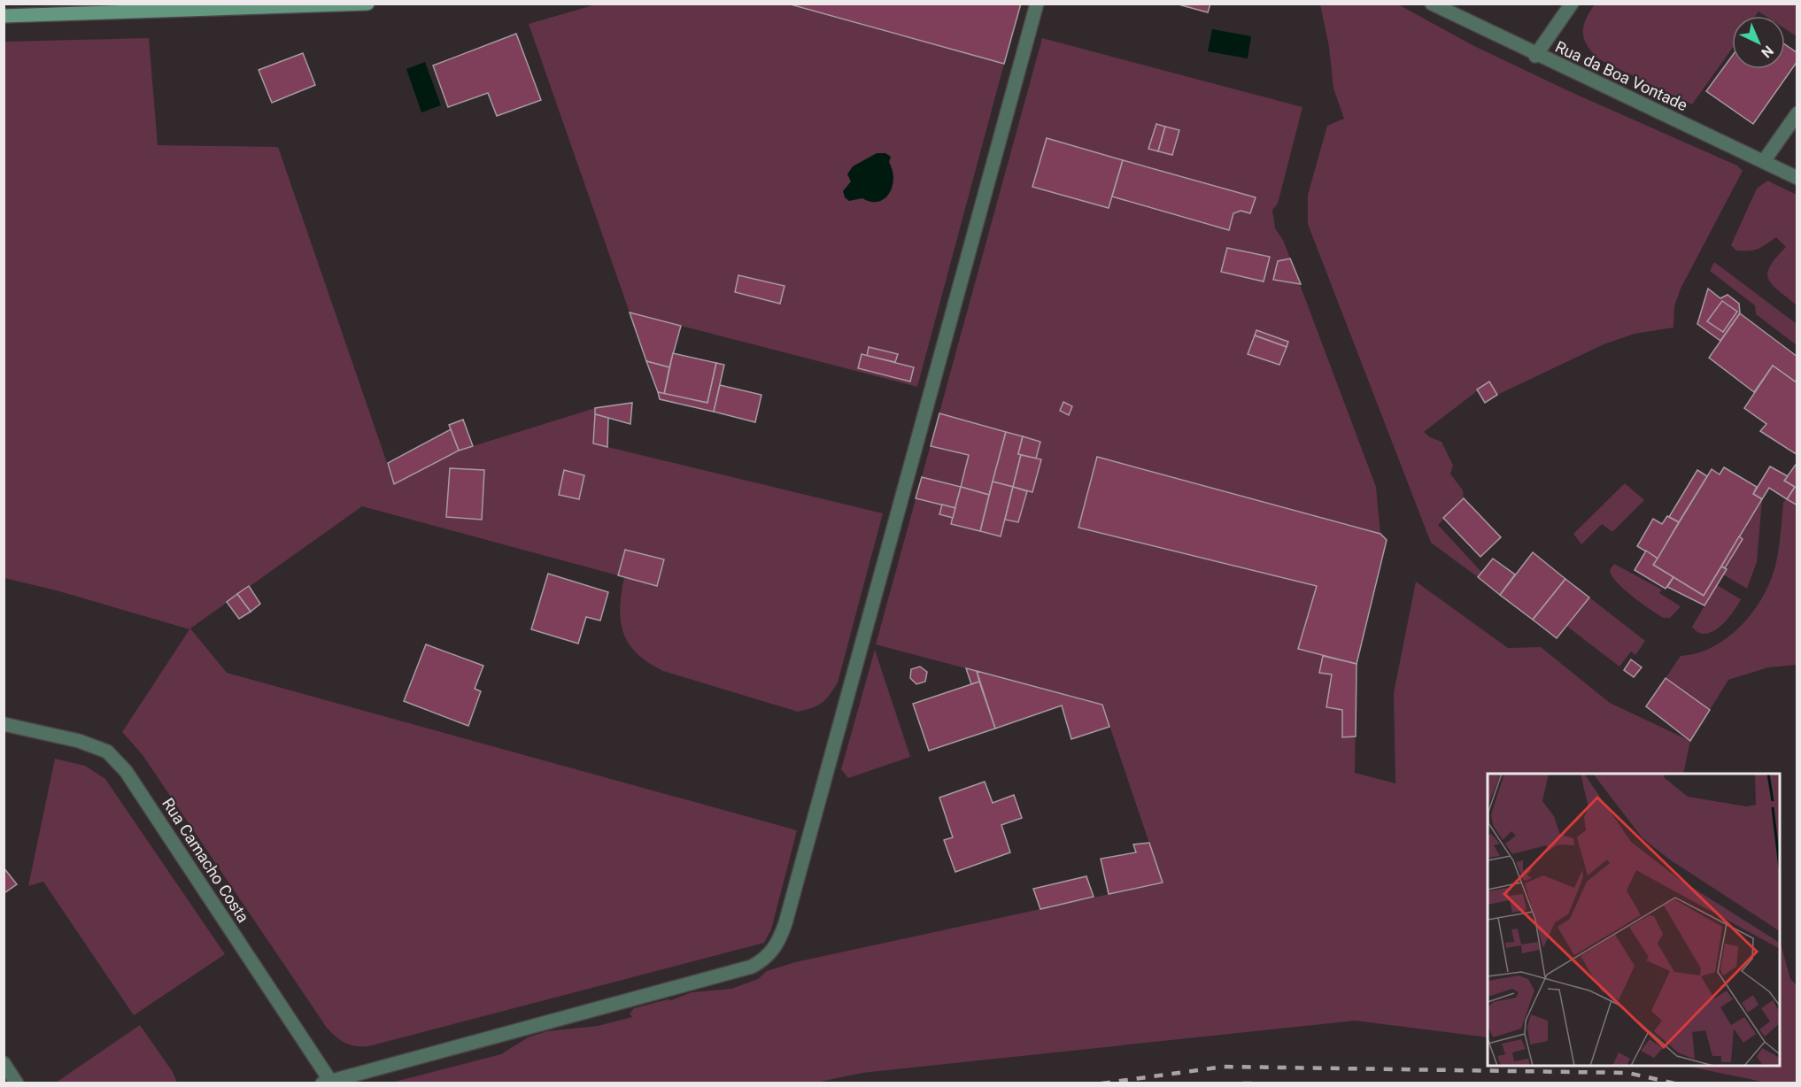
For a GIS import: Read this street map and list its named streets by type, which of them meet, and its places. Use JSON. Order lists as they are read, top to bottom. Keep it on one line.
{"streets":{"street":["Rua da Boa Vontade","Rua Camacho Costa"]},"north":"bottom right"}
